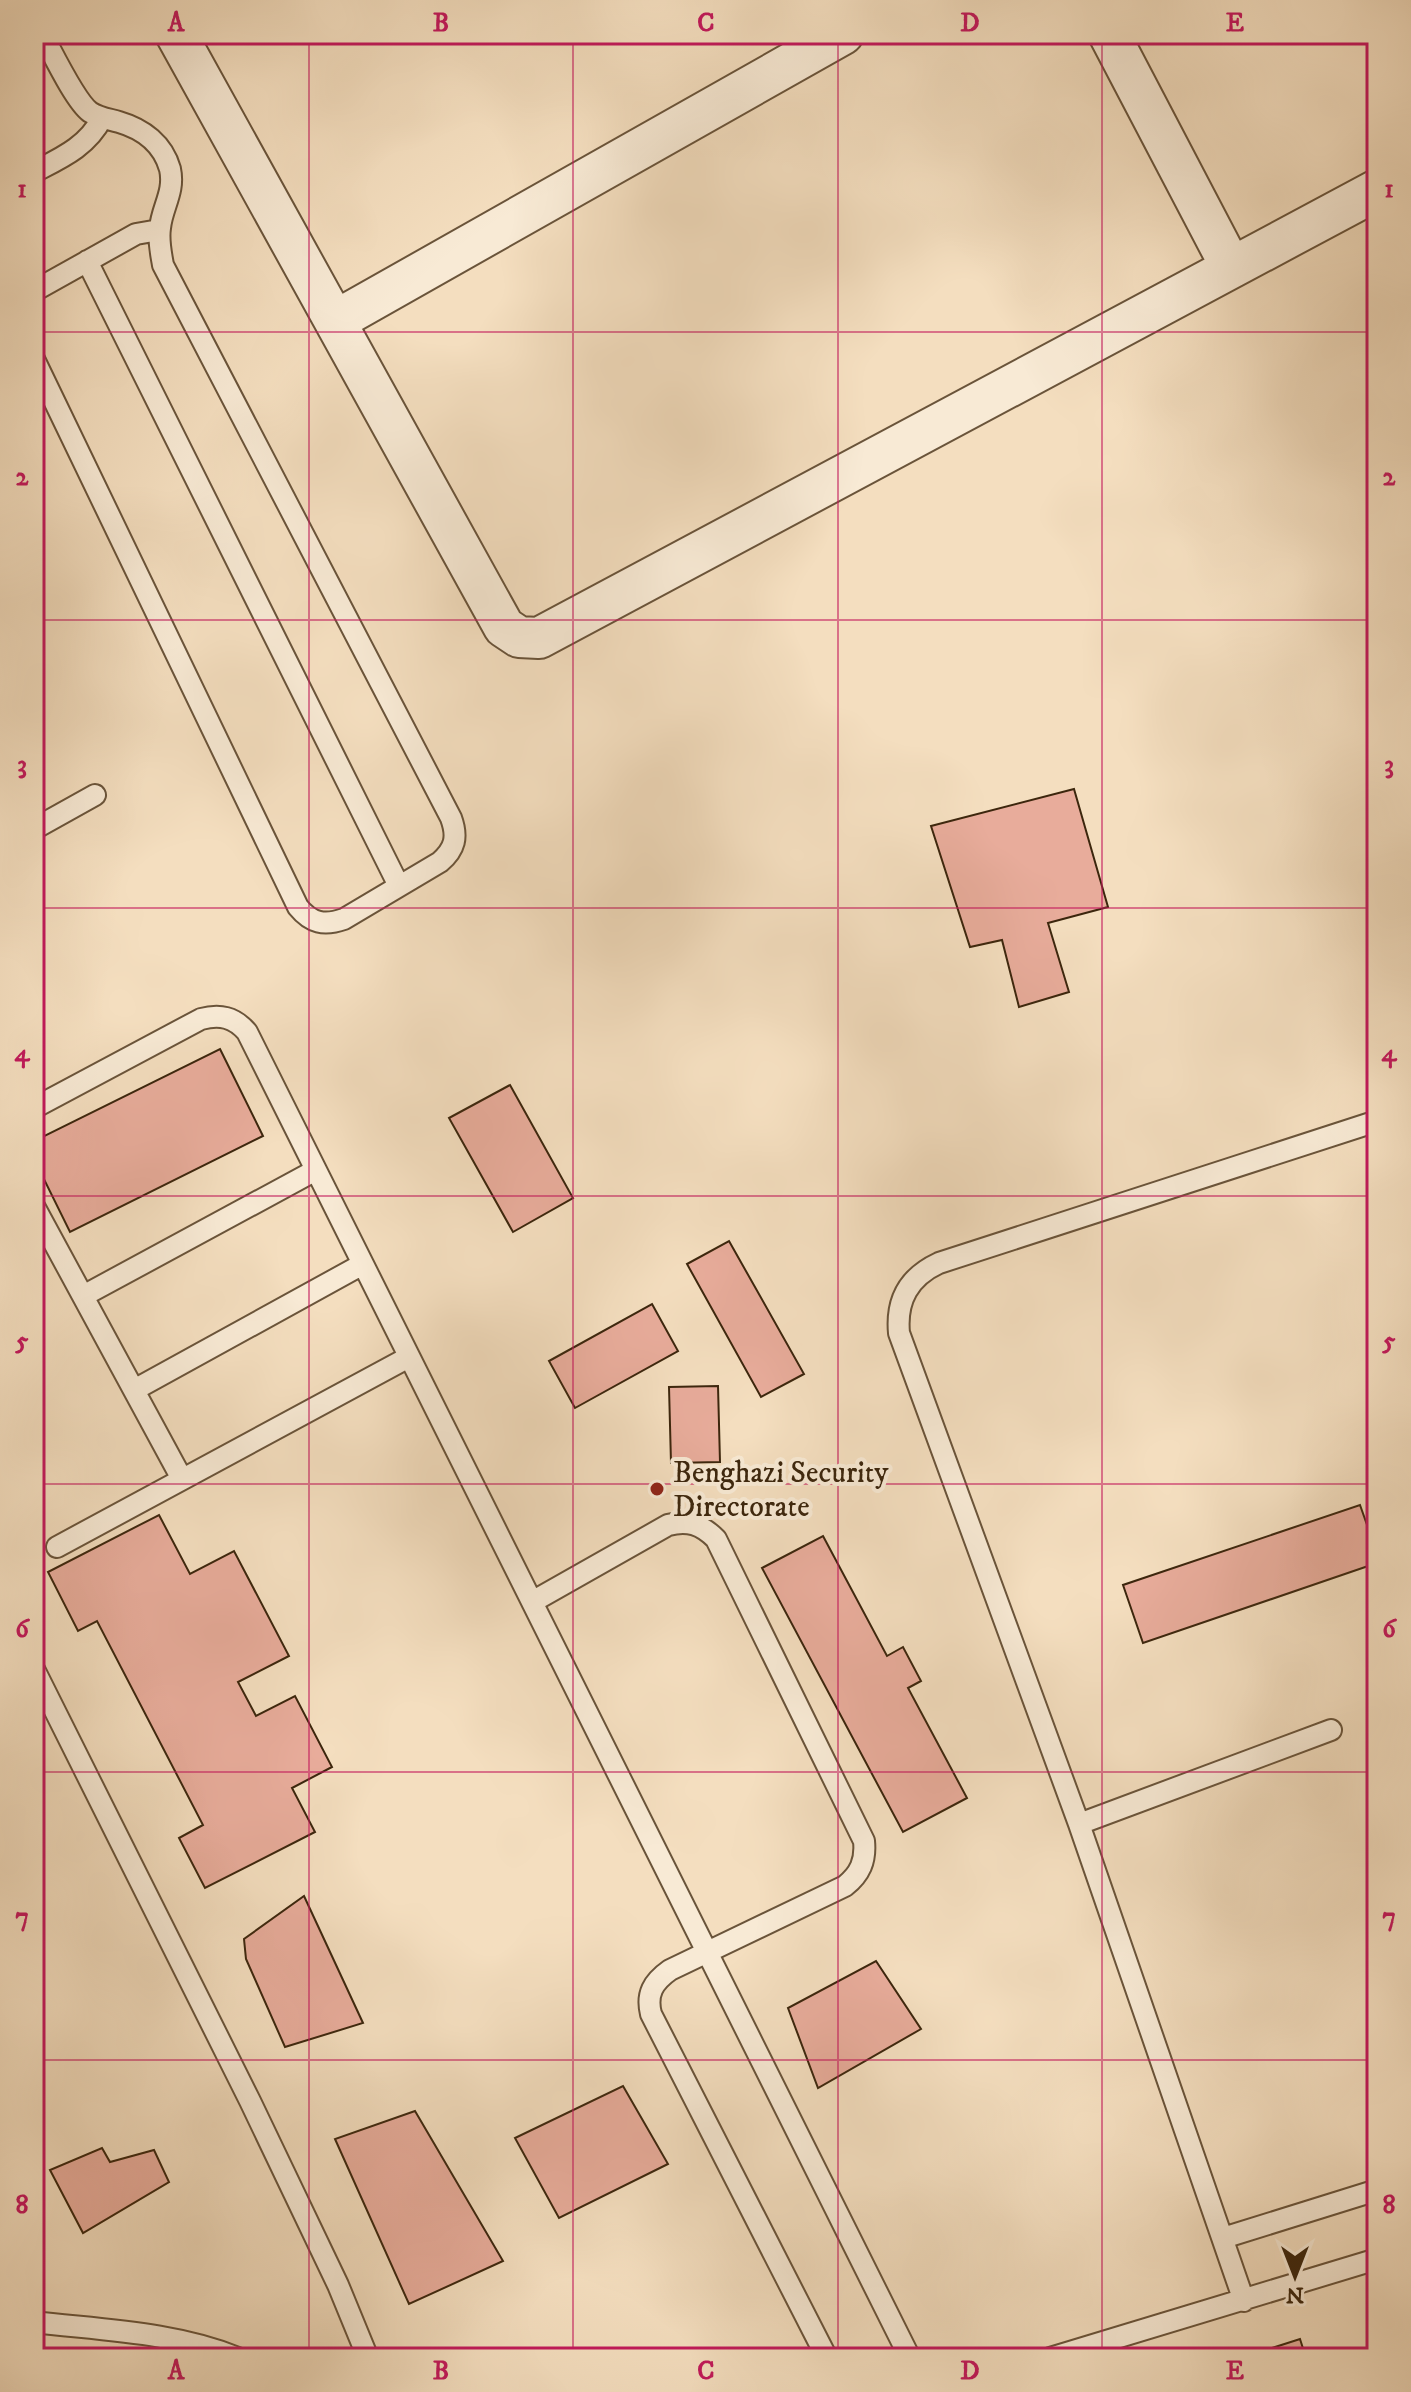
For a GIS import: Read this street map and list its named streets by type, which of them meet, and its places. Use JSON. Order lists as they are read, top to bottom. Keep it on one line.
{"places":["Benghazi Security Directorate"],"north":"bottom","grid":{"columns":["A","B","C","D","E"],"rows":["1","2","3","4","5","6","7","8"]}}
